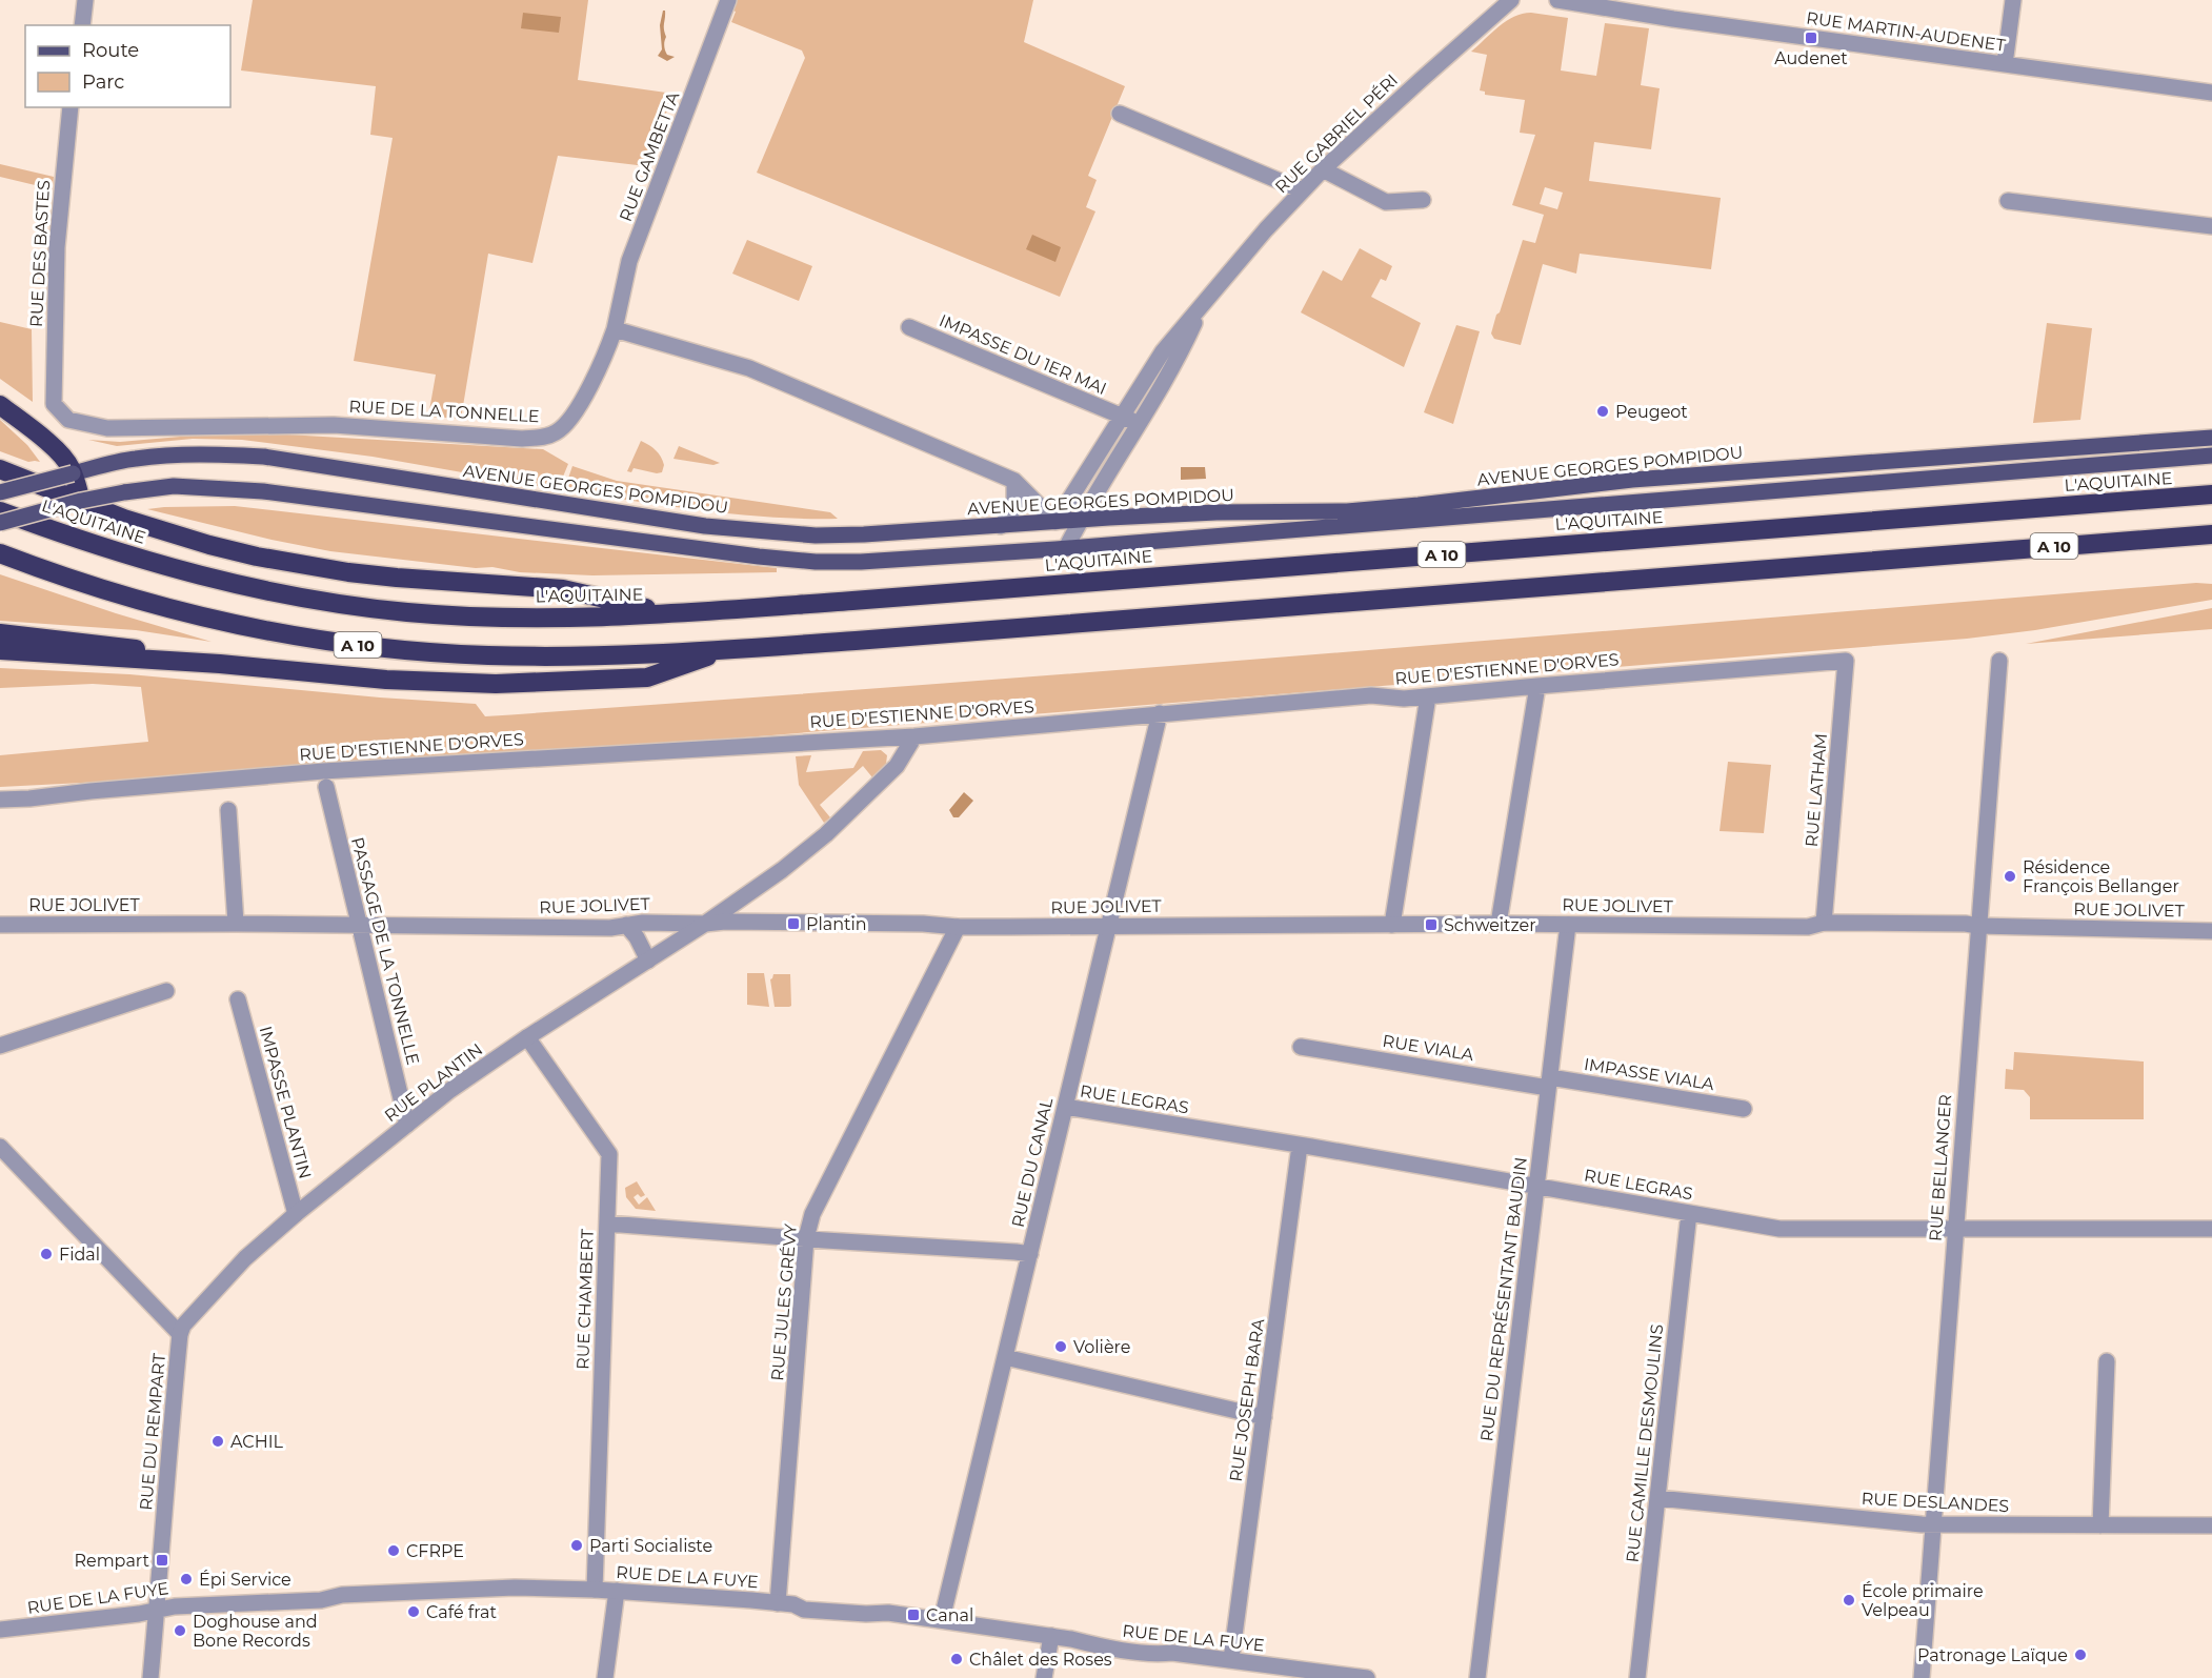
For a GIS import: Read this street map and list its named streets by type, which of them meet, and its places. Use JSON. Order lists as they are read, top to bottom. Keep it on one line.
{"streets":{"highway":["L'AQUITAINE","A 10"],"main road":["AVENUE GEORGES POMPIDOU"],"street":["RUE MARTIN-AUDENET","RUE GABRIEL PÉRI","RUE GAMBETTA","RUE DES BASTES","IMPASSE DU 1ER MAI","RUE DE LA TONNELLE","RUE D'ESTIENNE D'ORVES","RUE LATHAM","RUE JOLIVET","PASSAGE DE LA TONNELLE","RUE VIALA","IMPASSE VIALA","RUE PLANTIN","RUE LEGRAS","IMPASSE PLANTIN","RUE DU CANAL","RUE BELLANGER","RUE CHAMBERT","RUE DU REPRÉSENTANT BAUDIN","RUE JULES GRÉVY","RUE JOSEPH BARA","RUE DU REMPART","RUE CAMILLE DESMOULINS","RUE DESLANDES","RUE DE LA FUYE"]},"crossings":[["RUE GABRIEL PÉRI","IMPASSE DU 1ER MAI"],["RUE GABRIEL PÉRI","AVENUE GEORGES POMPIDOU"],["RUE GAMBETTA","RUE DE LA TONNELLE"],["RUE DES BASTES","RUE DE LA TONNELLE"],["RUE D'ESTIENNE D'ORVES","RUE LATHAM"],["RUE D'ESTIENNE D'ORVES","RUE PLANTIN"],["RUE D'ESTIENNE D'ORVES","RUE DU CANAL"],["RUE LATHAM","RUE JOLIVET"],["RUE JOLIVET","PASSAGE DE LA TONNELLE"],["RUE JOLIVET","RUE PLANTIN"],["RUE JOLIVET","RUE DU CANAL"],["RUE JOLIVET","RUE BELLANGER"],["RUE JOLIVET","RUE DU REPRÉSENTANT BAUDIN"],["RUE JOLIVET","RUE JULES GRÉVY"],["PASSAGE DE LA TONNELLE","RUE PLANTIN"],["RUE VIALA","IMPASSE VIALA"],["RUE VIALA","RUE DU REPRÉSENTANT BAUDIN"],["IMPASSE VIALA","RUE DU REPRÉSENTANT BAUDIN"],["RUE PLANTIN","IMPASSE PLANTIN"],["RUE PLANTIN","RUE CHAMBERT"],["RUE PLANTIN","RUE DU REMPART"],["RUE LEGRAS","RUE DU CANAL"],["RUE LEGRAS","RUE BELLANGER"],["RUE LEGRAS","RUE DU REPRÉSENTANT BAUDIN"],["RUE LEGRAS","RUE JOSEPH BARA"],["RUE LEGRAS","RUE CAMILLE DESMOULINS"],["RUE DU CANAL","RUE DE LA FUYE"],["RUE BELLANGER","RUE DESLANDES"],["RUE CHAMBERT","RUE DE LA FUYE"],["RUE JULES GRÉVY","RUE DE LA FUYE"],["RUE JOSEPH BARA","RUE DE LA FUYE"],["RUE DU REMPART","RUE DE LA FUYE"],["RUE CAMILLE DESMOULINS","RUE DESLANDES"]],"places":{"transit":["Audenet","Plantin","Schweitzer","Rempart","Canal"],"other":["Peugeot","Résidence François Bellanger","Fidal","Volière","ACHIL","Parti Socialiste","CFRPE","Épi Service","École primaire Velpeau","Café frat","Doghouse and Bone Records","Patronage Laïque","Châlet des Roses"]},"legend":["Route","Parc"]}
